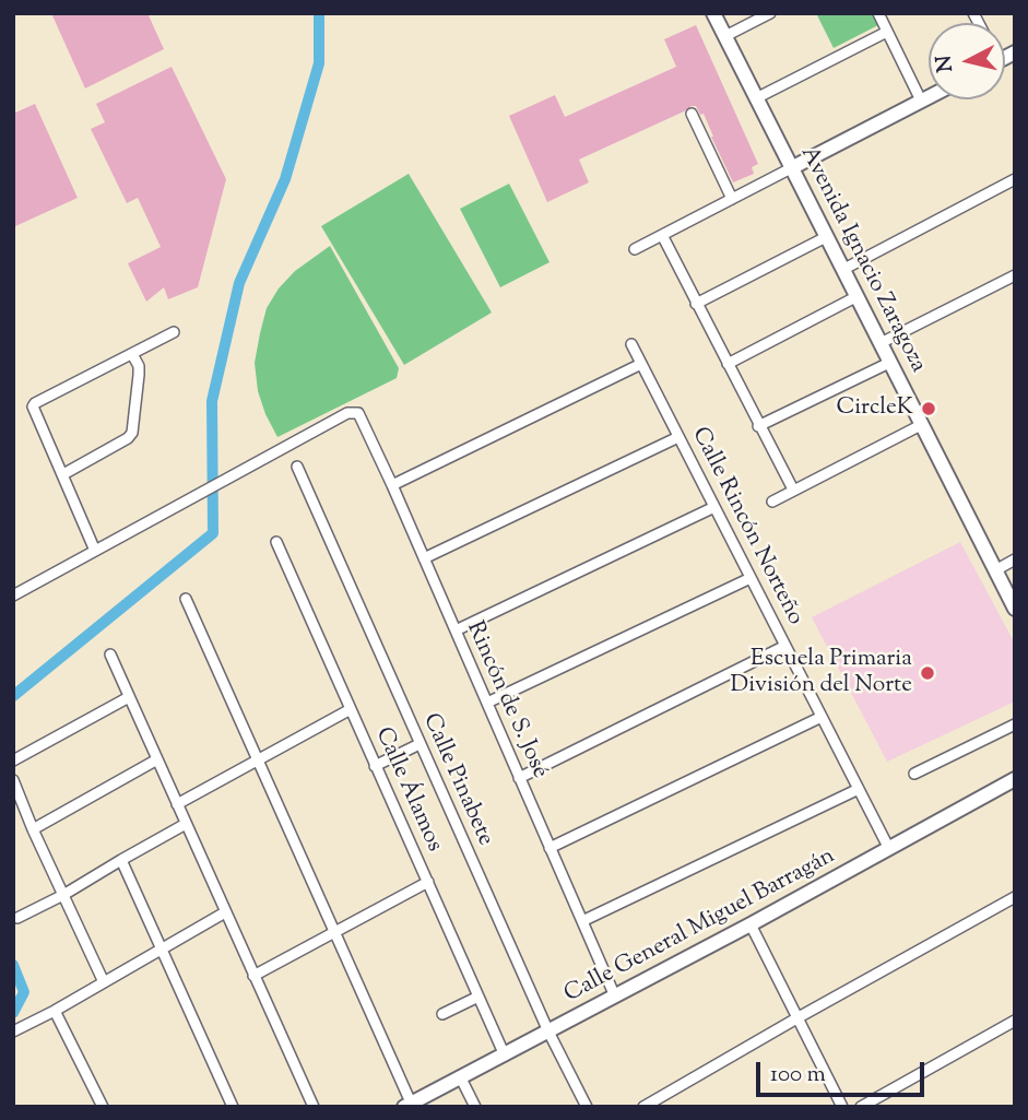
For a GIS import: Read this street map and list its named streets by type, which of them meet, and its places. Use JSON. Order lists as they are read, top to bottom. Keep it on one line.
{"streets":{"main road":["Avenida Ignacio Zaragoza","Calle General Miguel Barragán"],"street":["Calle Rincón Norteño","Rincón de S. José","Calle Pinabete","Calle Álamos"]},"crossings":[["Calle Rincón Norteño","Calle General Miguel Barragán"],["Rincón de S. José","Calle General Miguel Barragán"],["Calle Pinabete","Calle General Miguel Barragán"],["Calle Álamos","Calle General Miguel Barragán"]],"places":["CircleK","Escuela Primaria División del Norte"],"scale_bar":"100 m","north":"left"}
